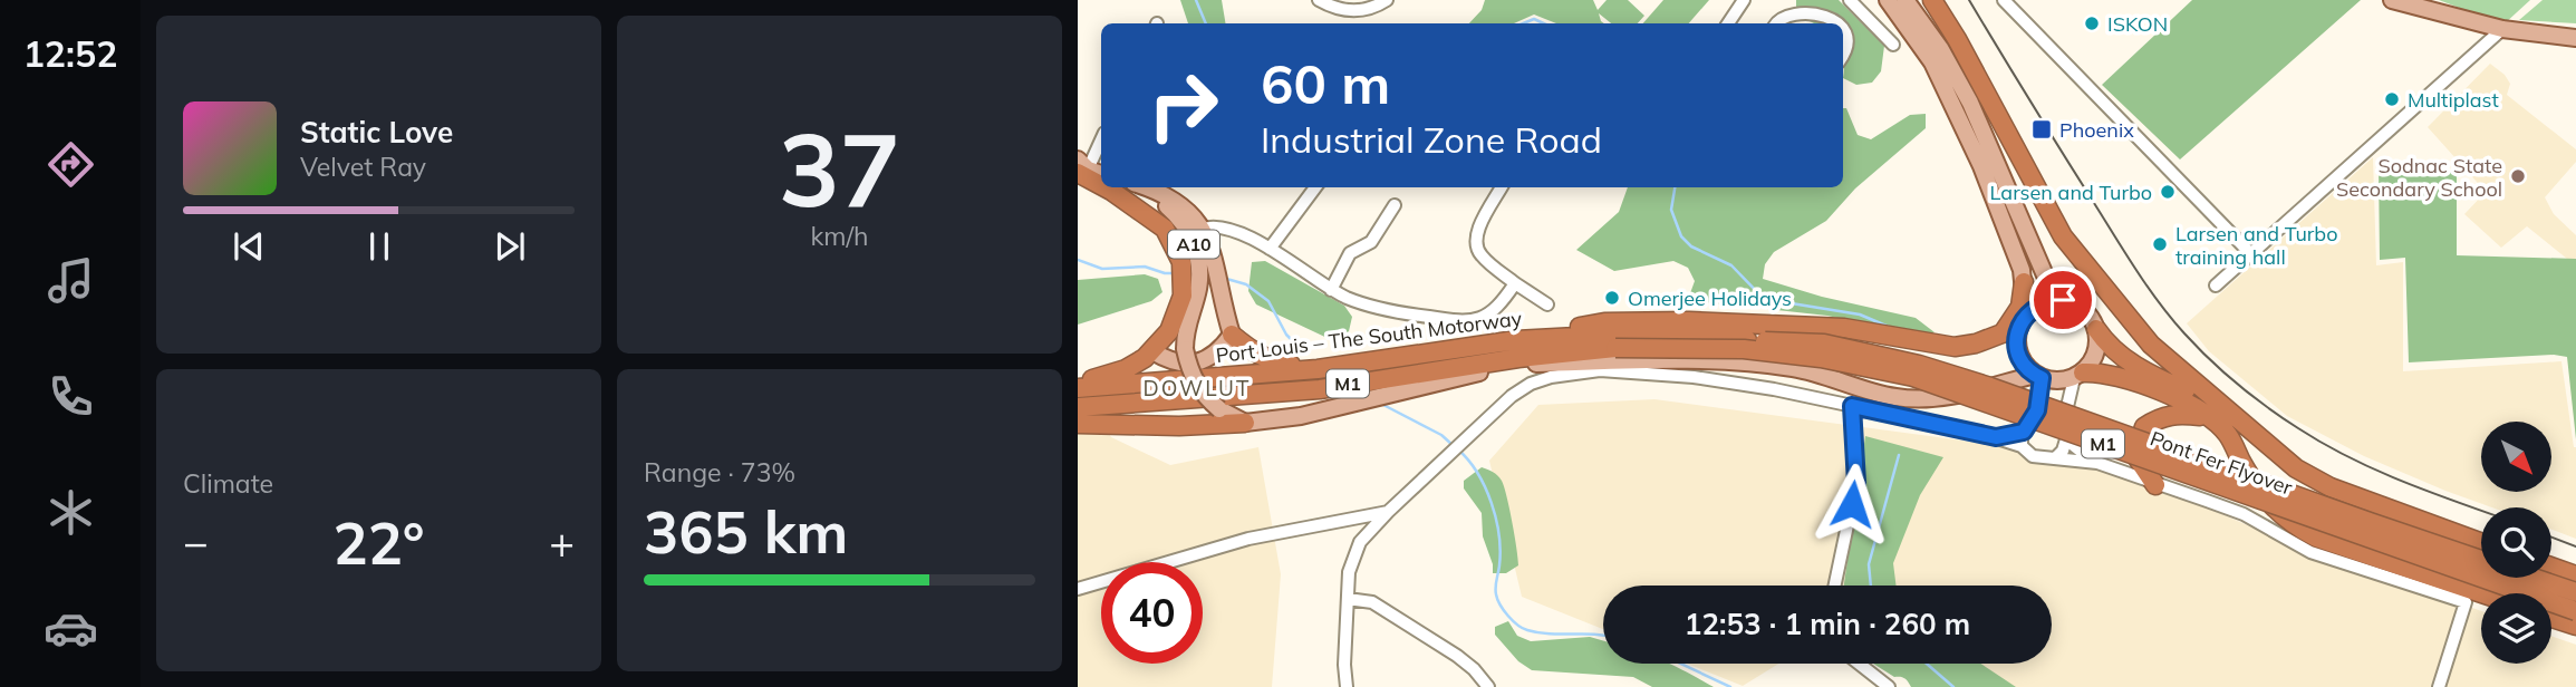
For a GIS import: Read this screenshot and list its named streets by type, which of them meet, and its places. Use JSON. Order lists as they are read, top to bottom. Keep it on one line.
{"streets":{"highway":["Port Louis – The South Motorway","M1","Pont Fer Flyover"],"main road":["A10"]},"crossings":[["Port Louis – The South Motorway","Pont Fer Flyover"]],"districts":["DOWLUT"],"places":{"other":["ISKON","Multiplast","Sodnac State Secondary School","Larsen and Turbo","Larsen and Turbo training hall","Omerjee Holidays"],"transit":["Phoenix"]},"north":"bottom right","page":{"tabs":"12:52","tile":[["37","km/h"],"Climate",["Range · 73%","365 km"]],"turn":["60 m","Industrial Zone Road"],"song":["Static Love","Velvet Ray"],"heat":["−","22°","+"],"limit":"40","trip":"12:53 · 1 min · 260 m"}}
